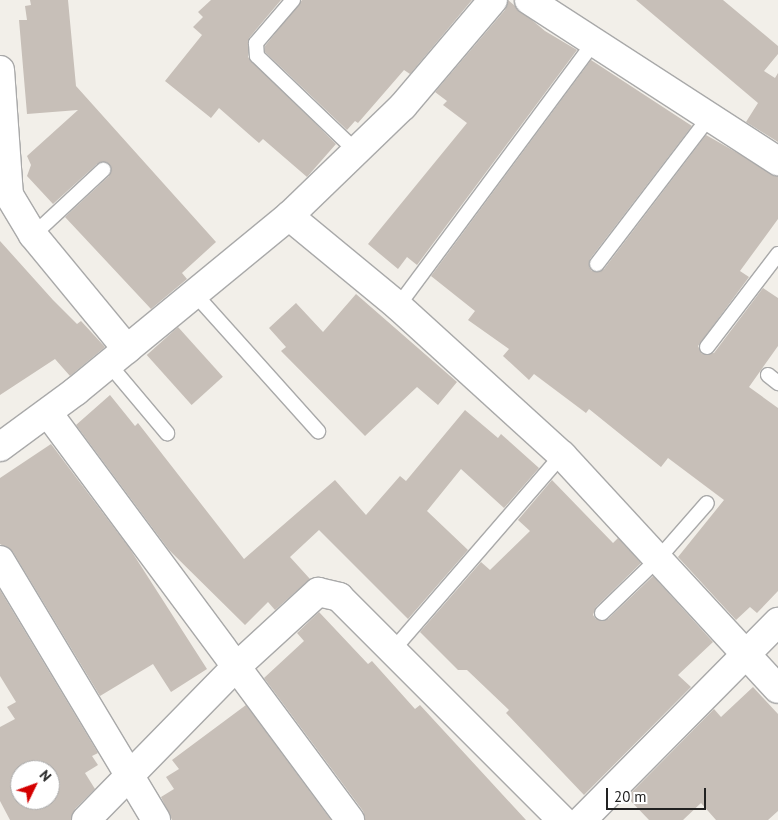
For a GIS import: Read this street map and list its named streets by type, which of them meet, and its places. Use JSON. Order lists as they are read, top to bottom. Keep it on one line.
{"scale_bar":"20 m","north":"top right"}
